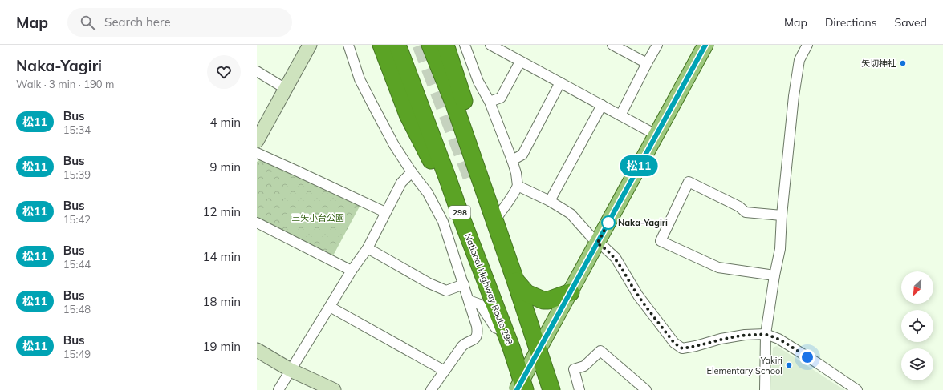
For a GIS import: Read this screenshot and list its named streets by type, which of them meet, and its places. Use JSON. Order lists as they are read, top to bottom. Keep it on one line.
{"streets":{"highway":["298","National Highway Route 298"]},"parks":["三矢小台公園"],"places":["矢切神社","Naka-Yagiri","Yakiri Elementary School"],"lines":["bus line 松11"],"north":"bottom left","page":{"header":"Map","search":"Search here","nav":["Map","Directions","Saved"],"heading":["Naka-Yagiri","Walk · 3 min · 190 m"],"on_map":"松11","list":[{"mark":"松11","name":"Bus","note":"15:34","value":"4 min"},{"mark":"松11","name":"Bus","note":"15:39","value":"9 min"},{"mark":"松11","name":"Bus","note":"15:42","value":"12 min"},{"mark":"松11","name":"Bus","note":"15:44","value":"14 min"},{"mark":"松11","name":"Bus","note":"15:48","value":"18 min"},{"mark":"松11","name":"Bus","note":"15:49","value":"19 min"}]}}
